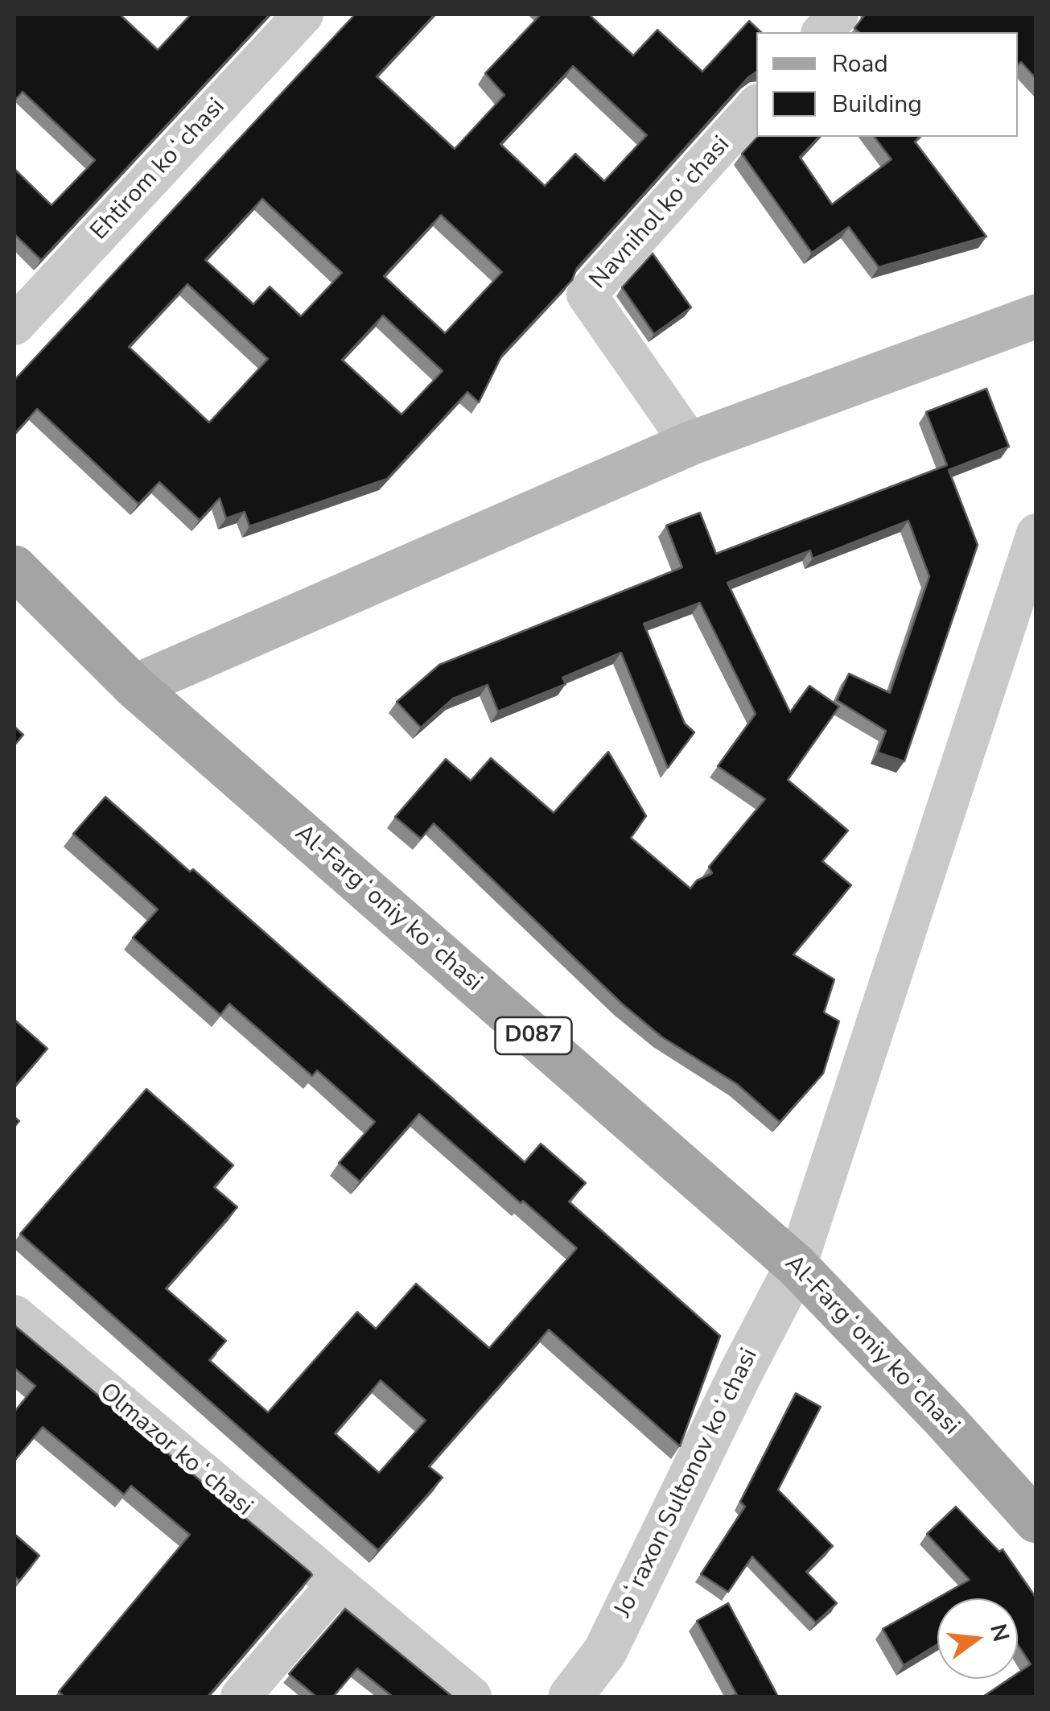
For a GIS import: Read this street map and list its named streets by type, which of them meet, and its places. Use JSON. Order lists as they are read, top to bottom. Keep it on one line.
{"streets":{"main road":["Al-Fargʻoniy koʻchasi","D087"],"street":["Ehtirom koʻchasi","Navnihol koʻchasi","Olmazor koʻchasi","Joʻraxon Sultonov koʻchasi"]},"crossings":[["Al-Fargʻoniy koʻchasi","Joʻraxon Sultonov koʻchasi"]],"legend":["Road","Building"],"north":"right"}
